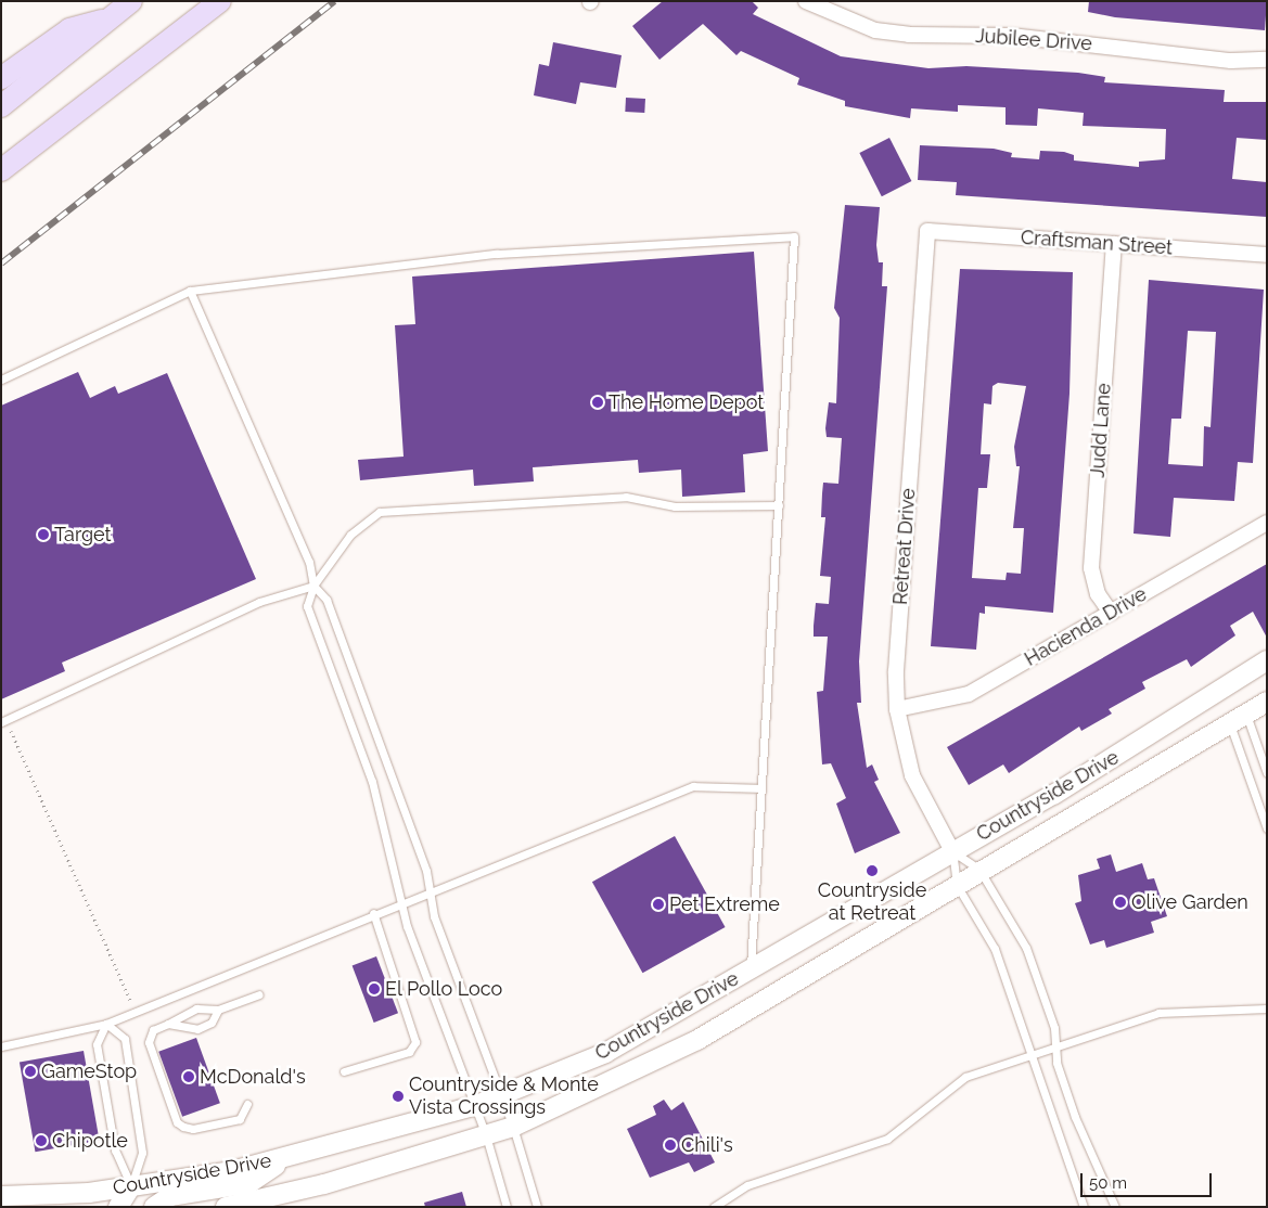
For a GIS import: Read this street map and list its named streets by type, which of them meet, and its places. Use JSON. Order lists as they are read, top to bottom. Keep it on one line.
{"streets":{"street":["Jubilee Drive","Craftsman Street","Judd Lane","Retreat Drive","Hacienda Drive","Countryside Drive"]},"crossings":[["Craftsman Street","Judd Lane"],["Craftsman Street","Retreat Drive"],["Judd Lane","Hacienda Drive"],["Retreat Drive","Hacienda Drive"],["Retreat Drive","Countryside Drive"]],"places":["The Home Depot","Target","Countryside at Retreat","Olive Garden","Pet Extreme","El Pollo Loco","GameStop","McDonald's","Countryside & Monte Vista Crossings","Chipotle","Chili's"],"scale_bar":"50 m"}
